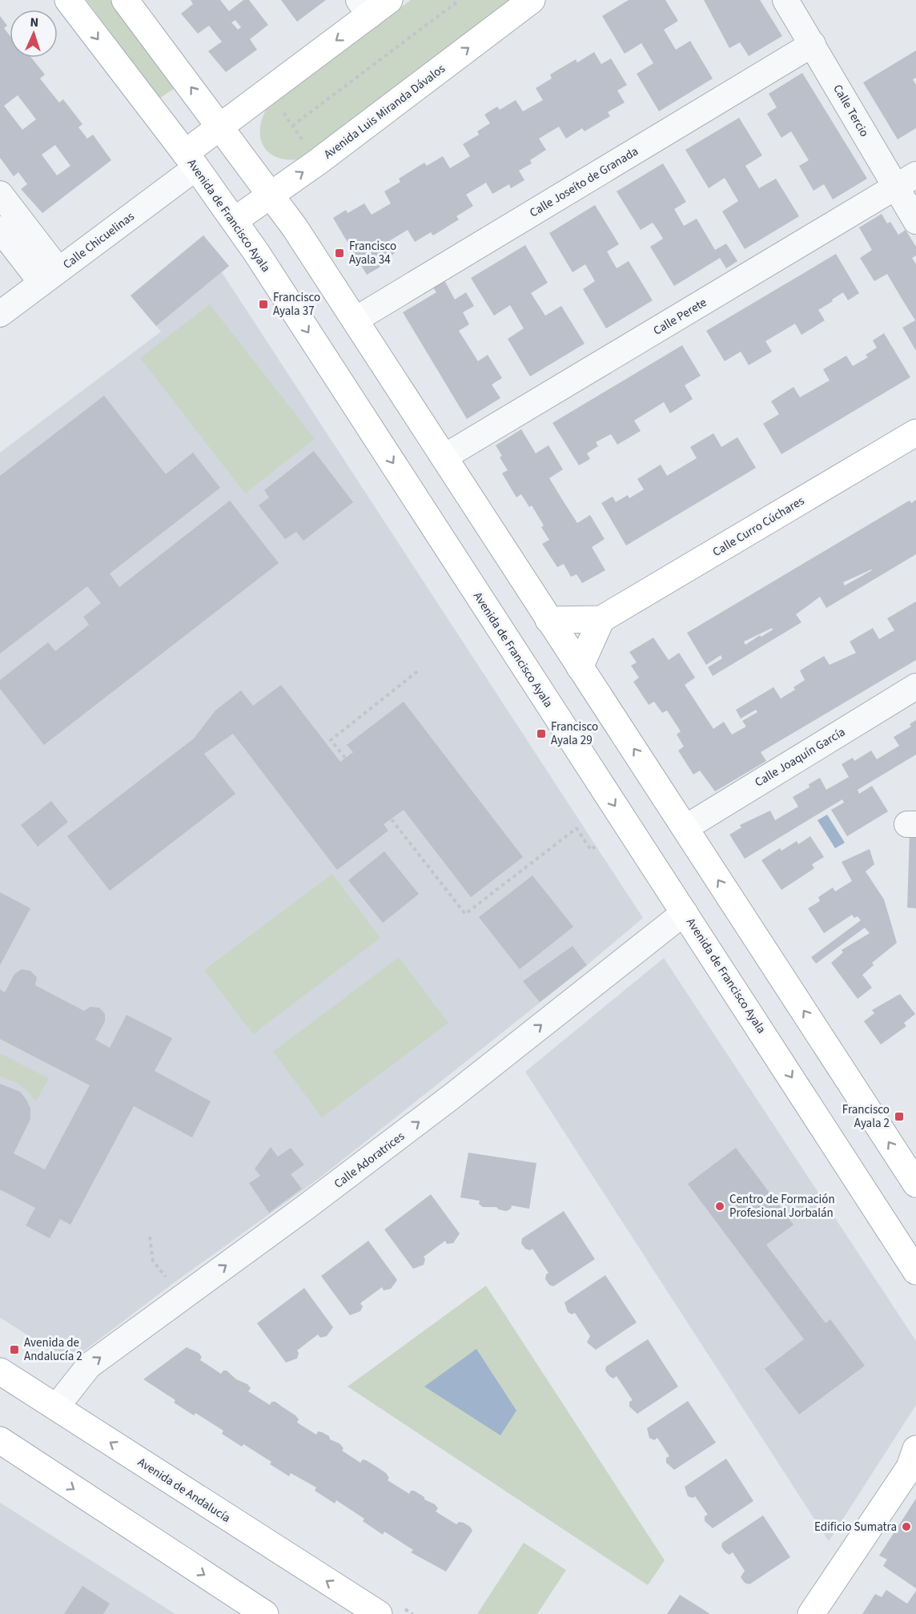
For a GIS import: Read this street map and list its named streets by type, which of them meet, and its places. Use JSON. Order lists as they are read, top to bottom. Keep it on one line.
{"streets":{"main road":["Avenida Luis Miranda Dávalos","Avenida de Francisco Ayala","Calle Curro Cúchares","Avenida de Andalucía"],"street":["Calle Tercio","Calle Joseíto de Granada","Calle Chicuelinas","Calle Perete","Calle Joaquín García","Calle Adoratrices"]},"crossings":[["Calle Tercio","Calle Joseíto de Granada"],["Calle Tercio","Calle Perete"],["Avenida Luis Miranda Dávalos","Avenida de Francisco Ayala"],["Avenida de Francisco Ayala","Calle Chicuelinas"],["Avenida de Francisco Ayala","Calle Adoratrices"],["Calle Adoratrices","Avenida de Andalucía"]],"one_way":["Calle Adoratrices"],"places":{"transit":["Francisco Ayala 34","Francisco Ayala 37","Francisco Ayala 29","Francisco Ayala 2","Avenida de Andalucía 2"],"other":["Centro de Formación Profesional Jorbalán","Edificio Sumatra"]},"north":"top"}
